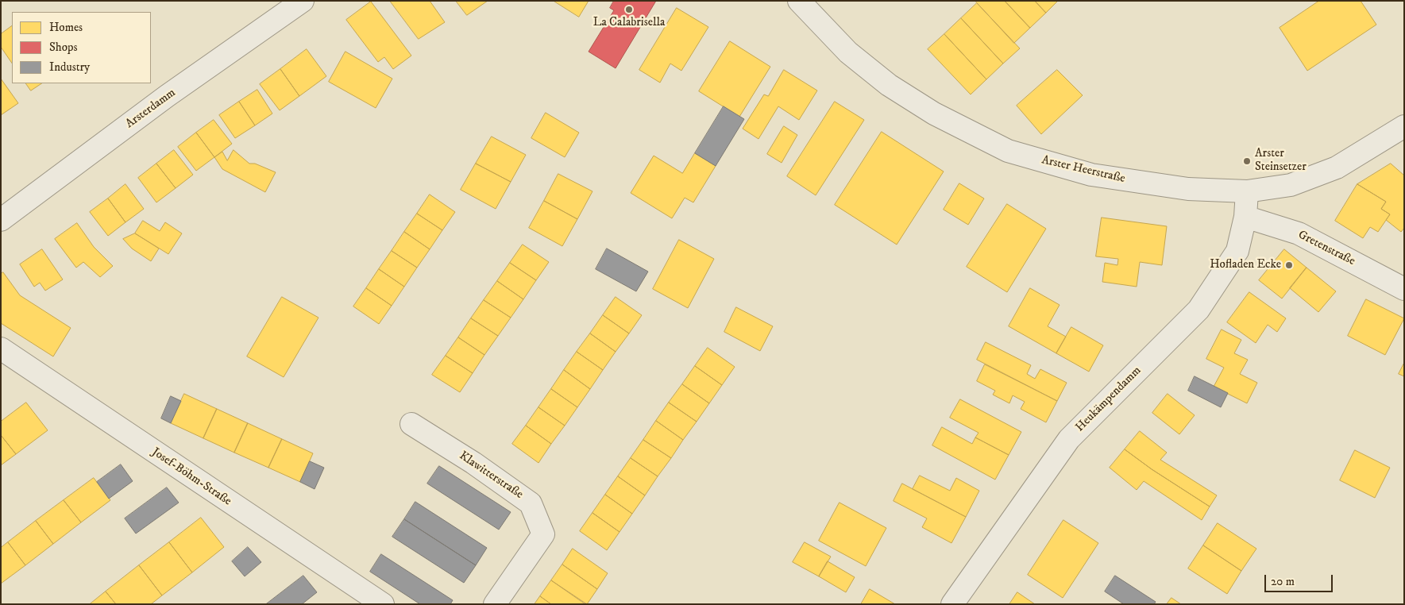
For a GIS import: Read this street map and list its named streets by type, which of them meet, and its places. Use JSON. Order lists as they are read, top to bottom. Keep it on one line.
{"streets":{"street":["Arsterdamm","Arster Heerstraße","Gretenstraße","Heukämpendamm","Klawitterstraße","Josef-Böhm-Straße"]},"crossings":[["Arster Heerstraße","Heukämpendamm"],["Gretenstraße","Heukämpendamm"]],"places":["La Calabrisella","Arster Steinsetzer","Hofladen Ecke"],"legend":["Homes","Shops","Industry"],"scale_bar":"20 m"}
